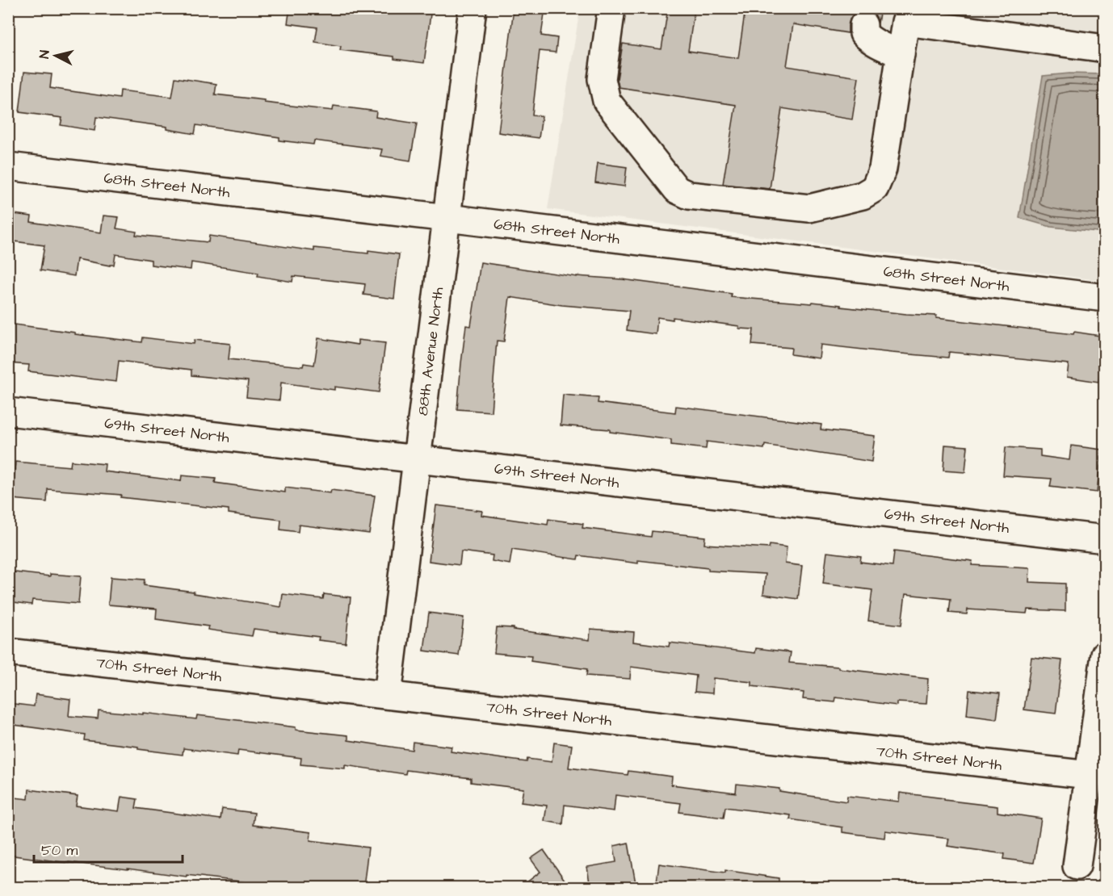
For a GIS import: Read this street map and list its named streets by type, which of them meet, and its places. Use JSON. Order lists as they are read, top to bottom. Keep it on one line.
{"streets":{"street":["68th Street North","88th Avenue North","69th Street North","70th Street North"]},"crossings":[["68th Street North","88th Avenue North"],["88th Avenue North","69th Street North"],["88th Avenue North","70th Street North"]],"scale_bar":"50 m","north":"left"}
